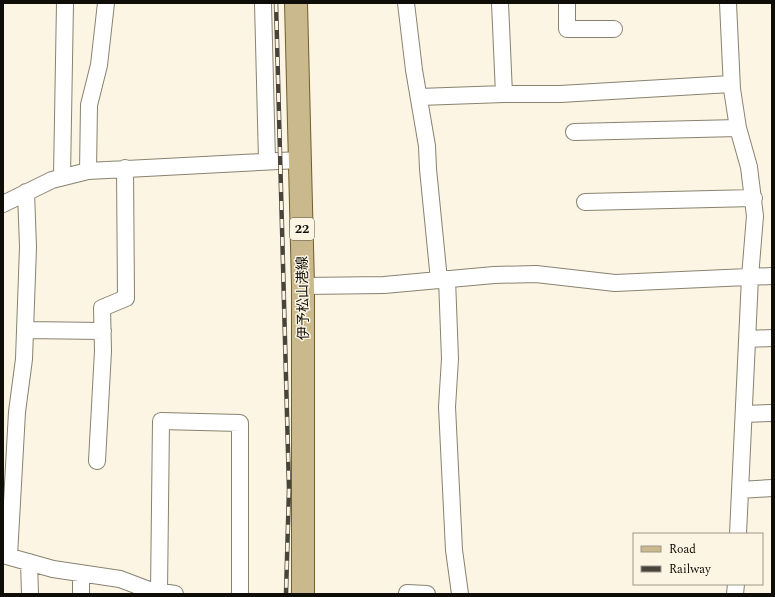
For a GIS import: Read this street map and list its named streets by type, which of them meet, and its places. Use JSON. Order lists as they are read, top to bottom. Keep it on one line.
{"streets":{"main road":["22","伊予松山港線"]},"legend":["Road","Railway"]}
